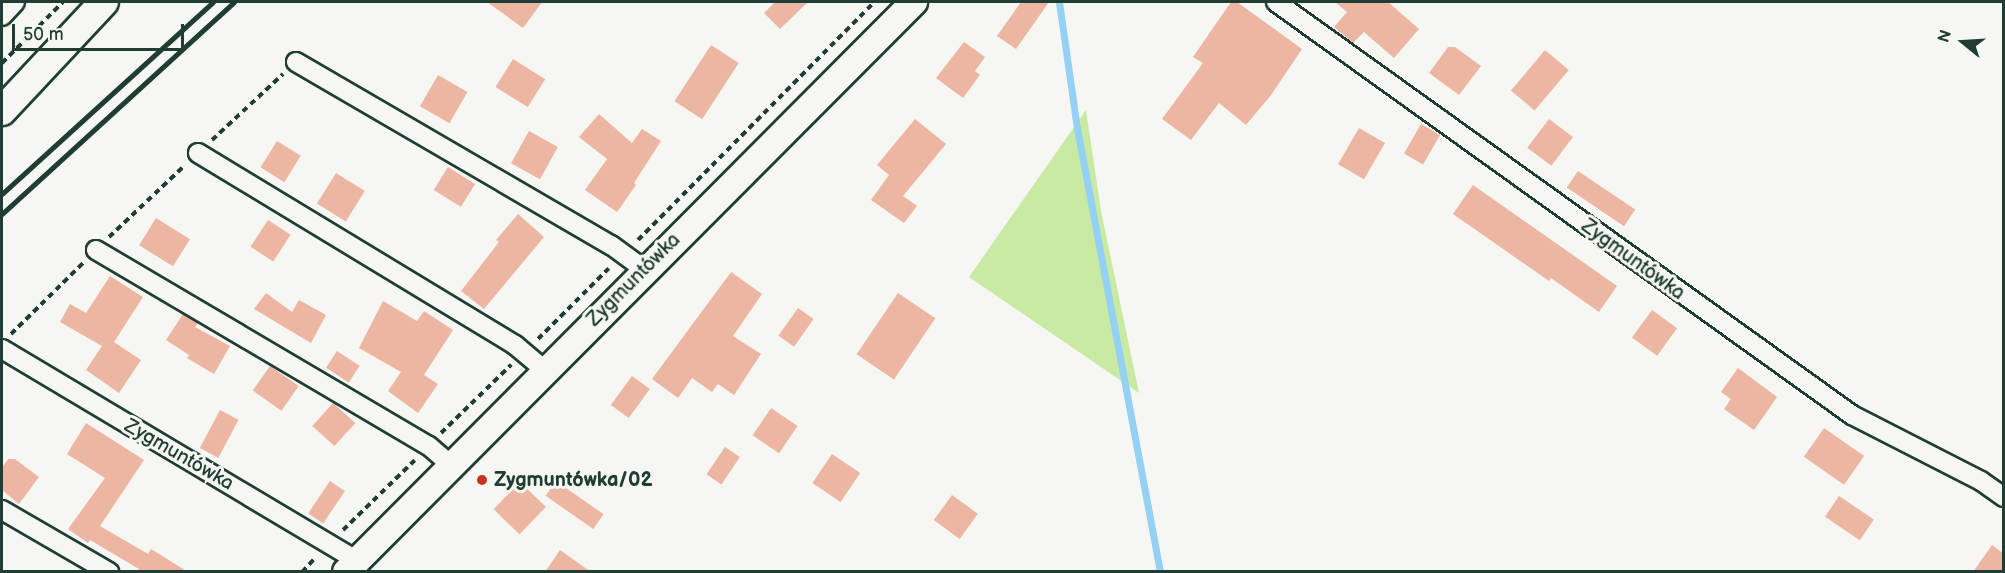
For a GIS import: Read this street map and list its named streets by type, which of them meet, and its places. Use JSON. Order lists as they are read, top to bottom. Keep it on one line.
{"streets":{"street":["Zygmuntówka"]},"places":["Zygmuntówka/02"],"scale_bar":"50 m","north":"left"}
